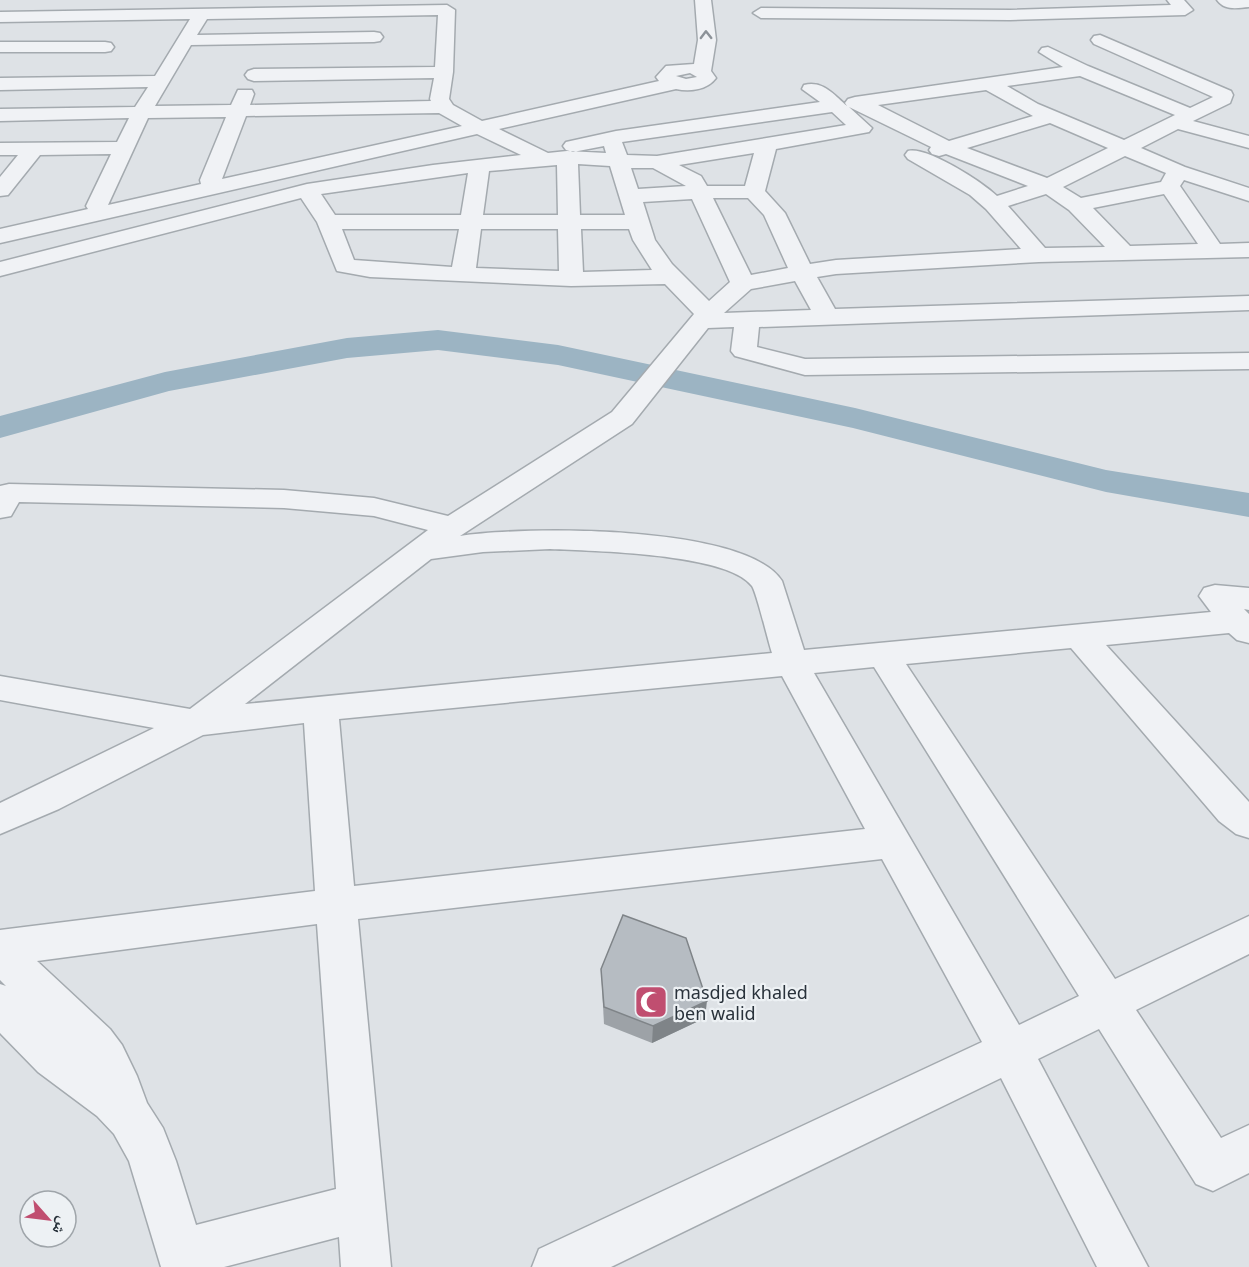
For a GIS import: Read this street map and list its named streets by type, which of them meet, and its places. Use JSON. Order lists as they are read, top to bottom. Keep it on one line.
{"places":{"mosque":["masdjed khaled ben walid"]},"north":"bottom right"}
